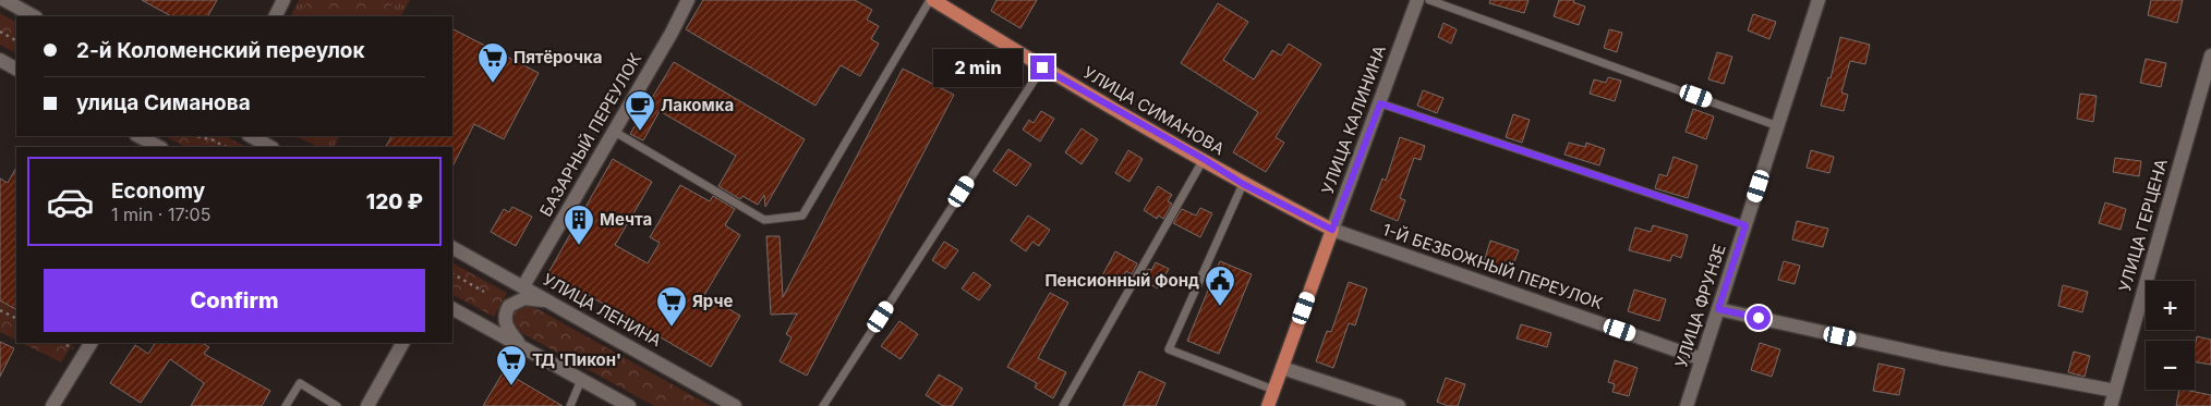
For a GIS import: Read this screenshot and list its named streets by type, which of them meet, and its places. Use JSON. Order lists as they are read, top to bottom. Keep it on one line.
{"streets":{"main road":["УЛИЦА СИМАНОВА","УЛИЦА КАЛИНИНА"],"street":["БАЗАРНЫЙ ПЕРЕУЛОК","УЛИЦА ГЕРЦЕНА","1-Й БЕЗБОЖНЫЙ ПЕРЕУЛОК","УЛИЦА ФРУНЗЕ","УЛИЦА ЛЕНИНА"]},"crossings":[["УЛИЦА СИМАНОВА","УЛИЦА КАЛИНИНА"],["УЛИЦА СИМАНОВА","1-Й БЕЗБОЖНЫЙ ПЕРЕУЛОК"],["УЛИЦА КАЛИНИНА","1-Й БЕЗБОЖНЫЙ ПЕРЕУЛОК"],["БАЗАРНЫЙ ПЕРЕУЛОК","УЛИЦА ЛЕНИНА"],["1-Й БЕЗБОЖНЫЙ ПЕРЕУЛОК","УЛИЦА ФРУНЗЕ"]],"places":{"supermarket":["Пятёрочка","Ярче","ТД 'Пикон'"],"cafe":["Лакомка"],"building":["Мечта"],"public building":["Пенсионный Фонд"]},"page":{"banner":["2-й Коломенский переулок","улица Симанова"],"bubble":"2 min","list":[{"name":"Economy","note":"1 min · 17:05","value":"120 ₽"}],"buttons":"Confirm","map_buttons":["+","−"]}}
